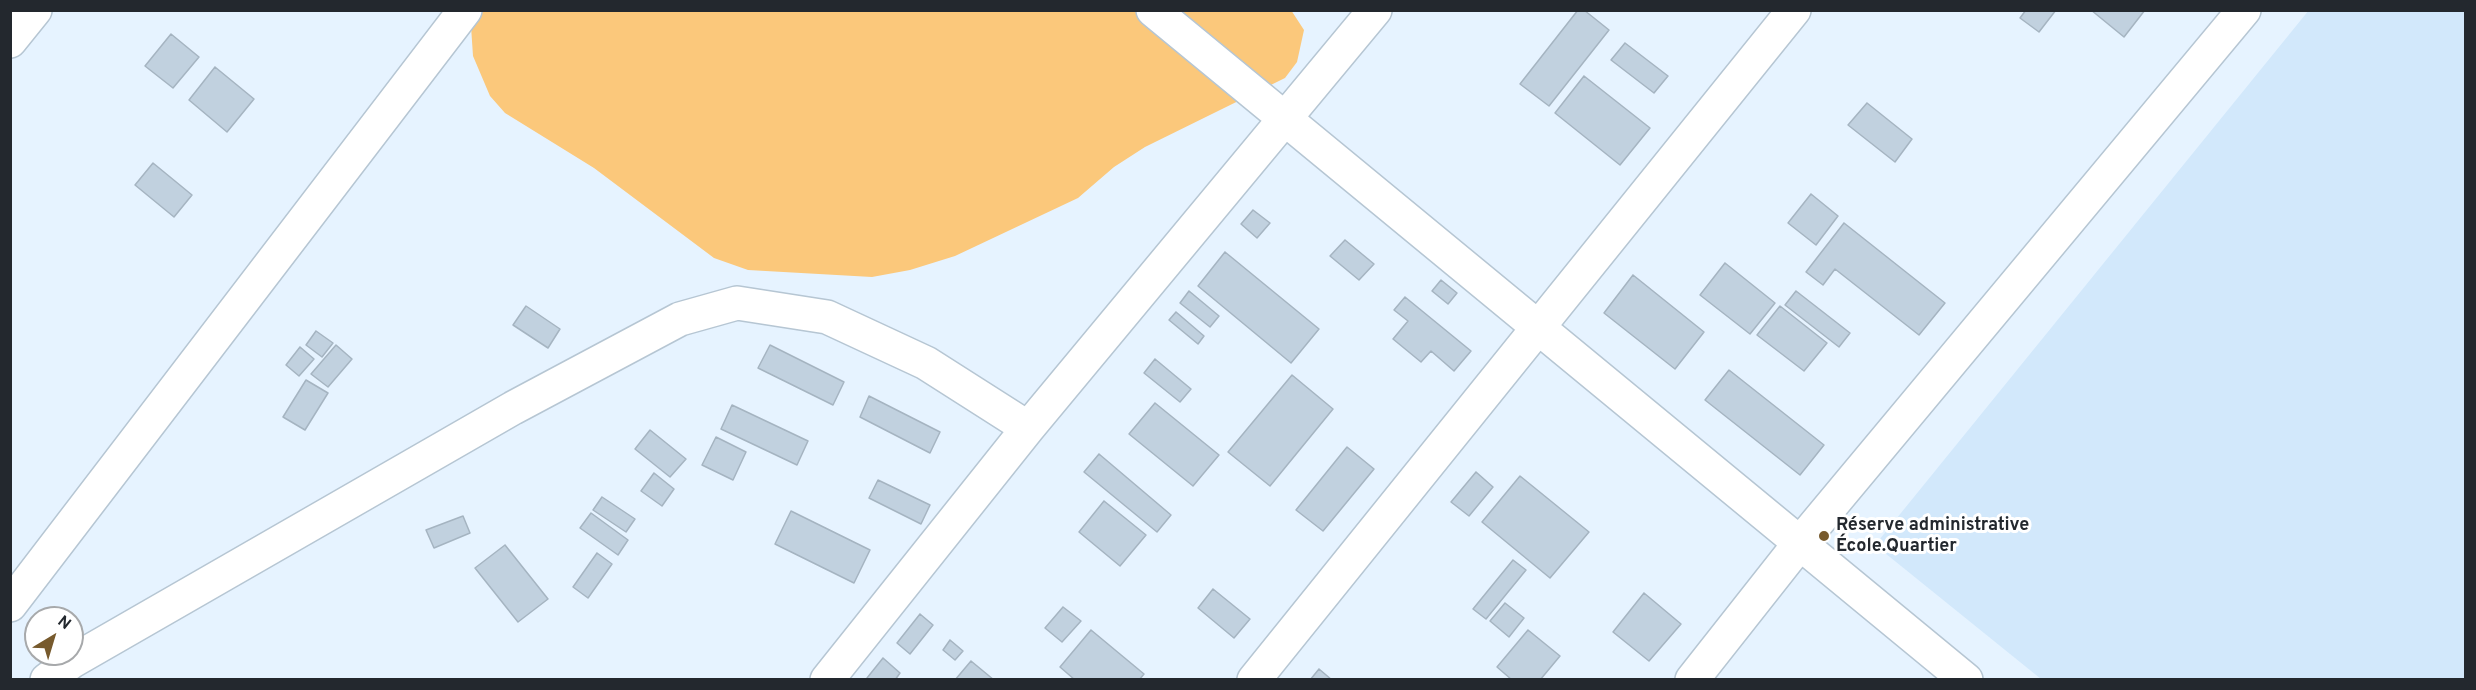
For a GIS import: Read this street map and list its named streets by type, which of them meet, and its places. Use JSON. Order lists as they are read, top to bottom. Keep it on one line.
{"places":["Réserve administrative École.Quartier"],"north":"top right"}
